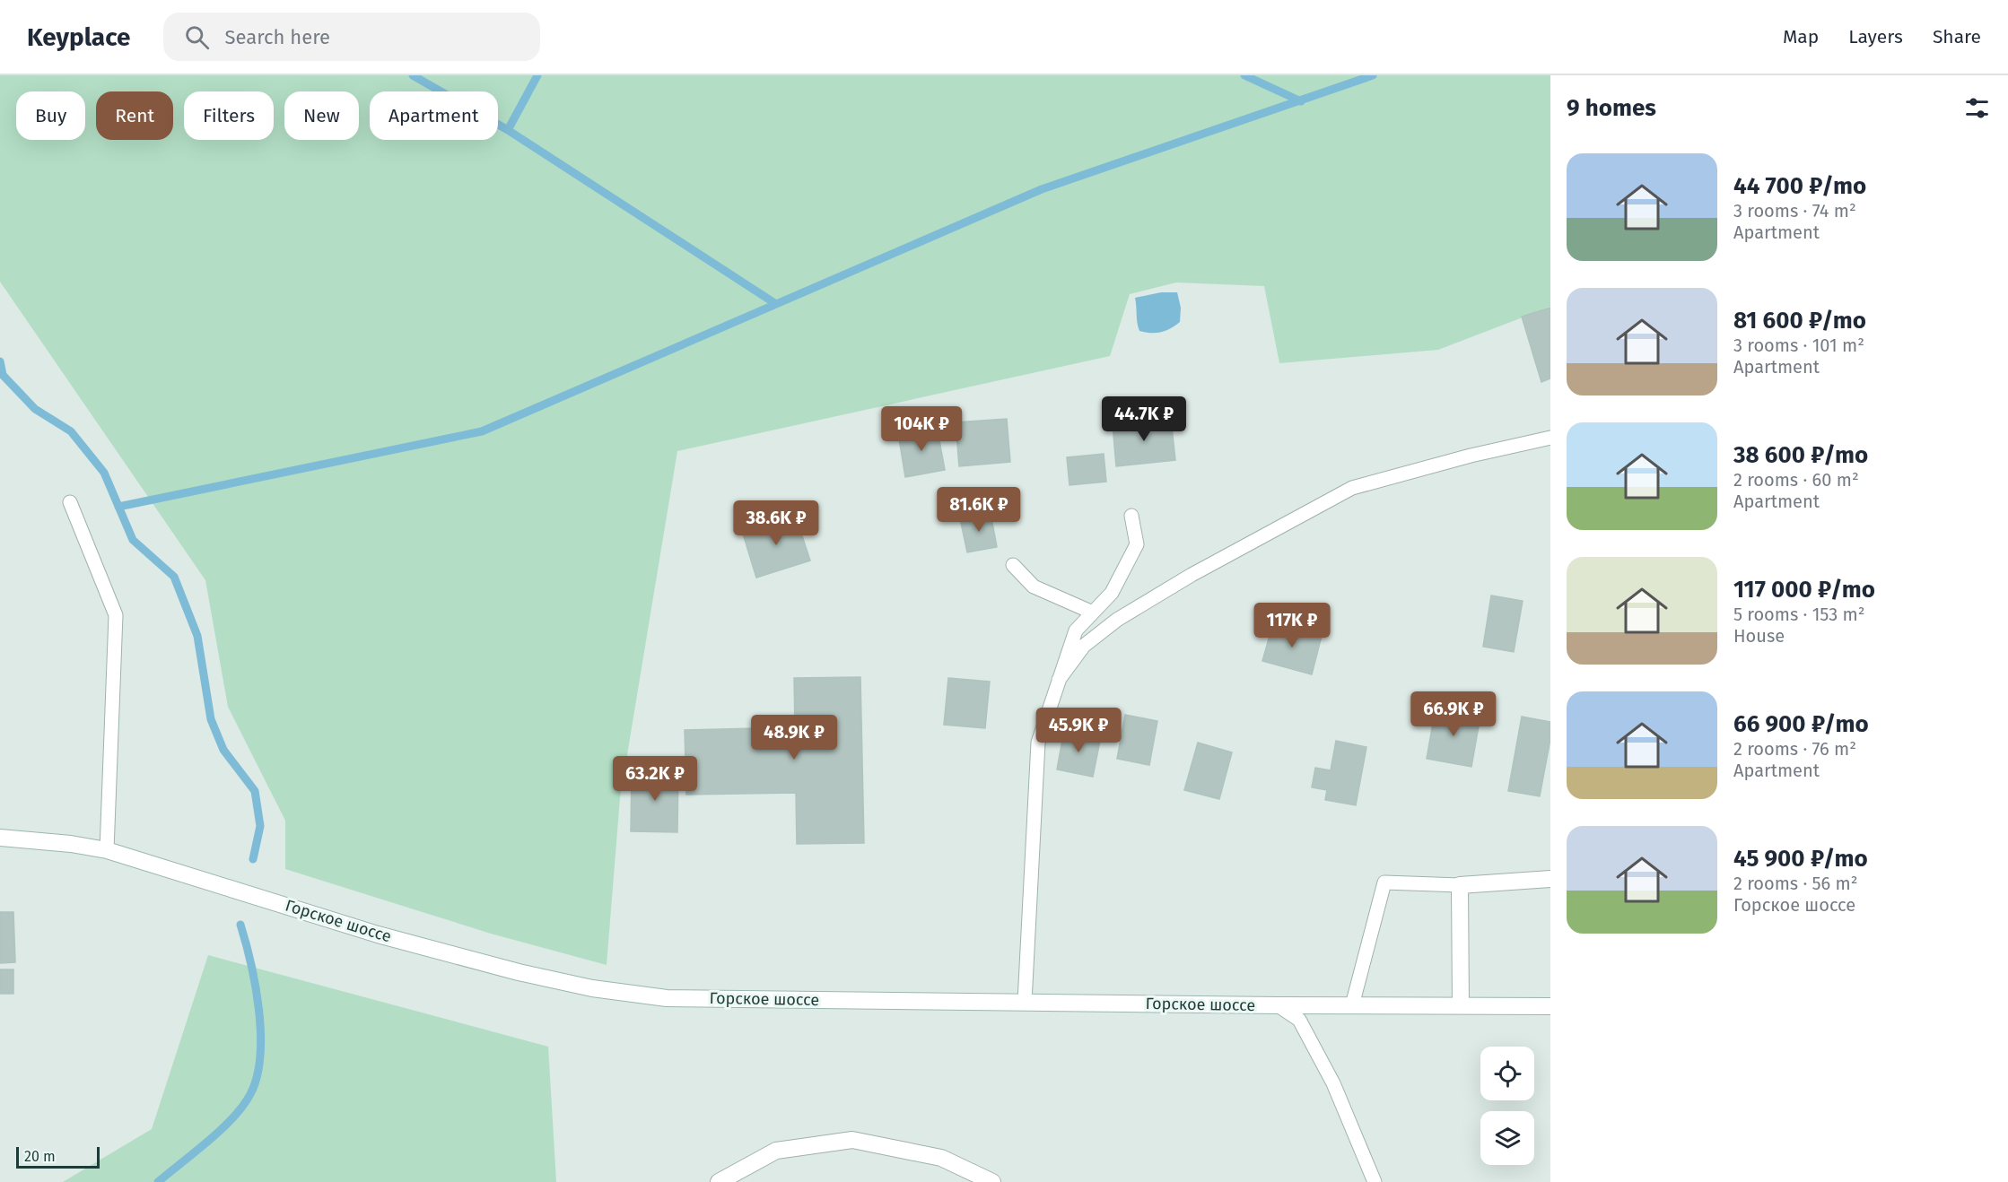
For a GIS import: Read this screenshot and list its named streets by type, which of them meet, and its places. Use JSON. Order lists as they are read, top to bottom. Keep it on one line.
{"streets":{"main road":["Горское шоссе"]},"scale_bar":"20 m","page":{"header":"Keyplace","search":"Search here","nav":["Map","Layers","Share"],"heading":"9 homes","chip":["Buy","Rent","Filters","New","Apartment"],"list":[{"name":"44 700 ₽/mo","note":"3 rooms · 74 m² · Apartment"},{"name":"81 600 ₽/mo","note":"3 rooms · 101 m² · Apartment"},{"name":"38 600 ₽/mo","note":"2 rooms · 60 m² · Apartment"},{"name":"117 000 ₽/mo","note":"5 rooms · 153 m² · House"},{"name":"66 900 ₽/mo","note":"2 rooms · 76 m² · Apartment"},{"name":"45 900 ₽/mo","note":"2 rooms · 56 m² · Горское шоссе"}],"price":["44.7K ₽","104K ₽","81.6K ₽","38.6K ₽","117K ₽","66.9K ₽","45.9K ₽","48.9K ₽","63.2K ₽"],"scale":"20 m"}}
